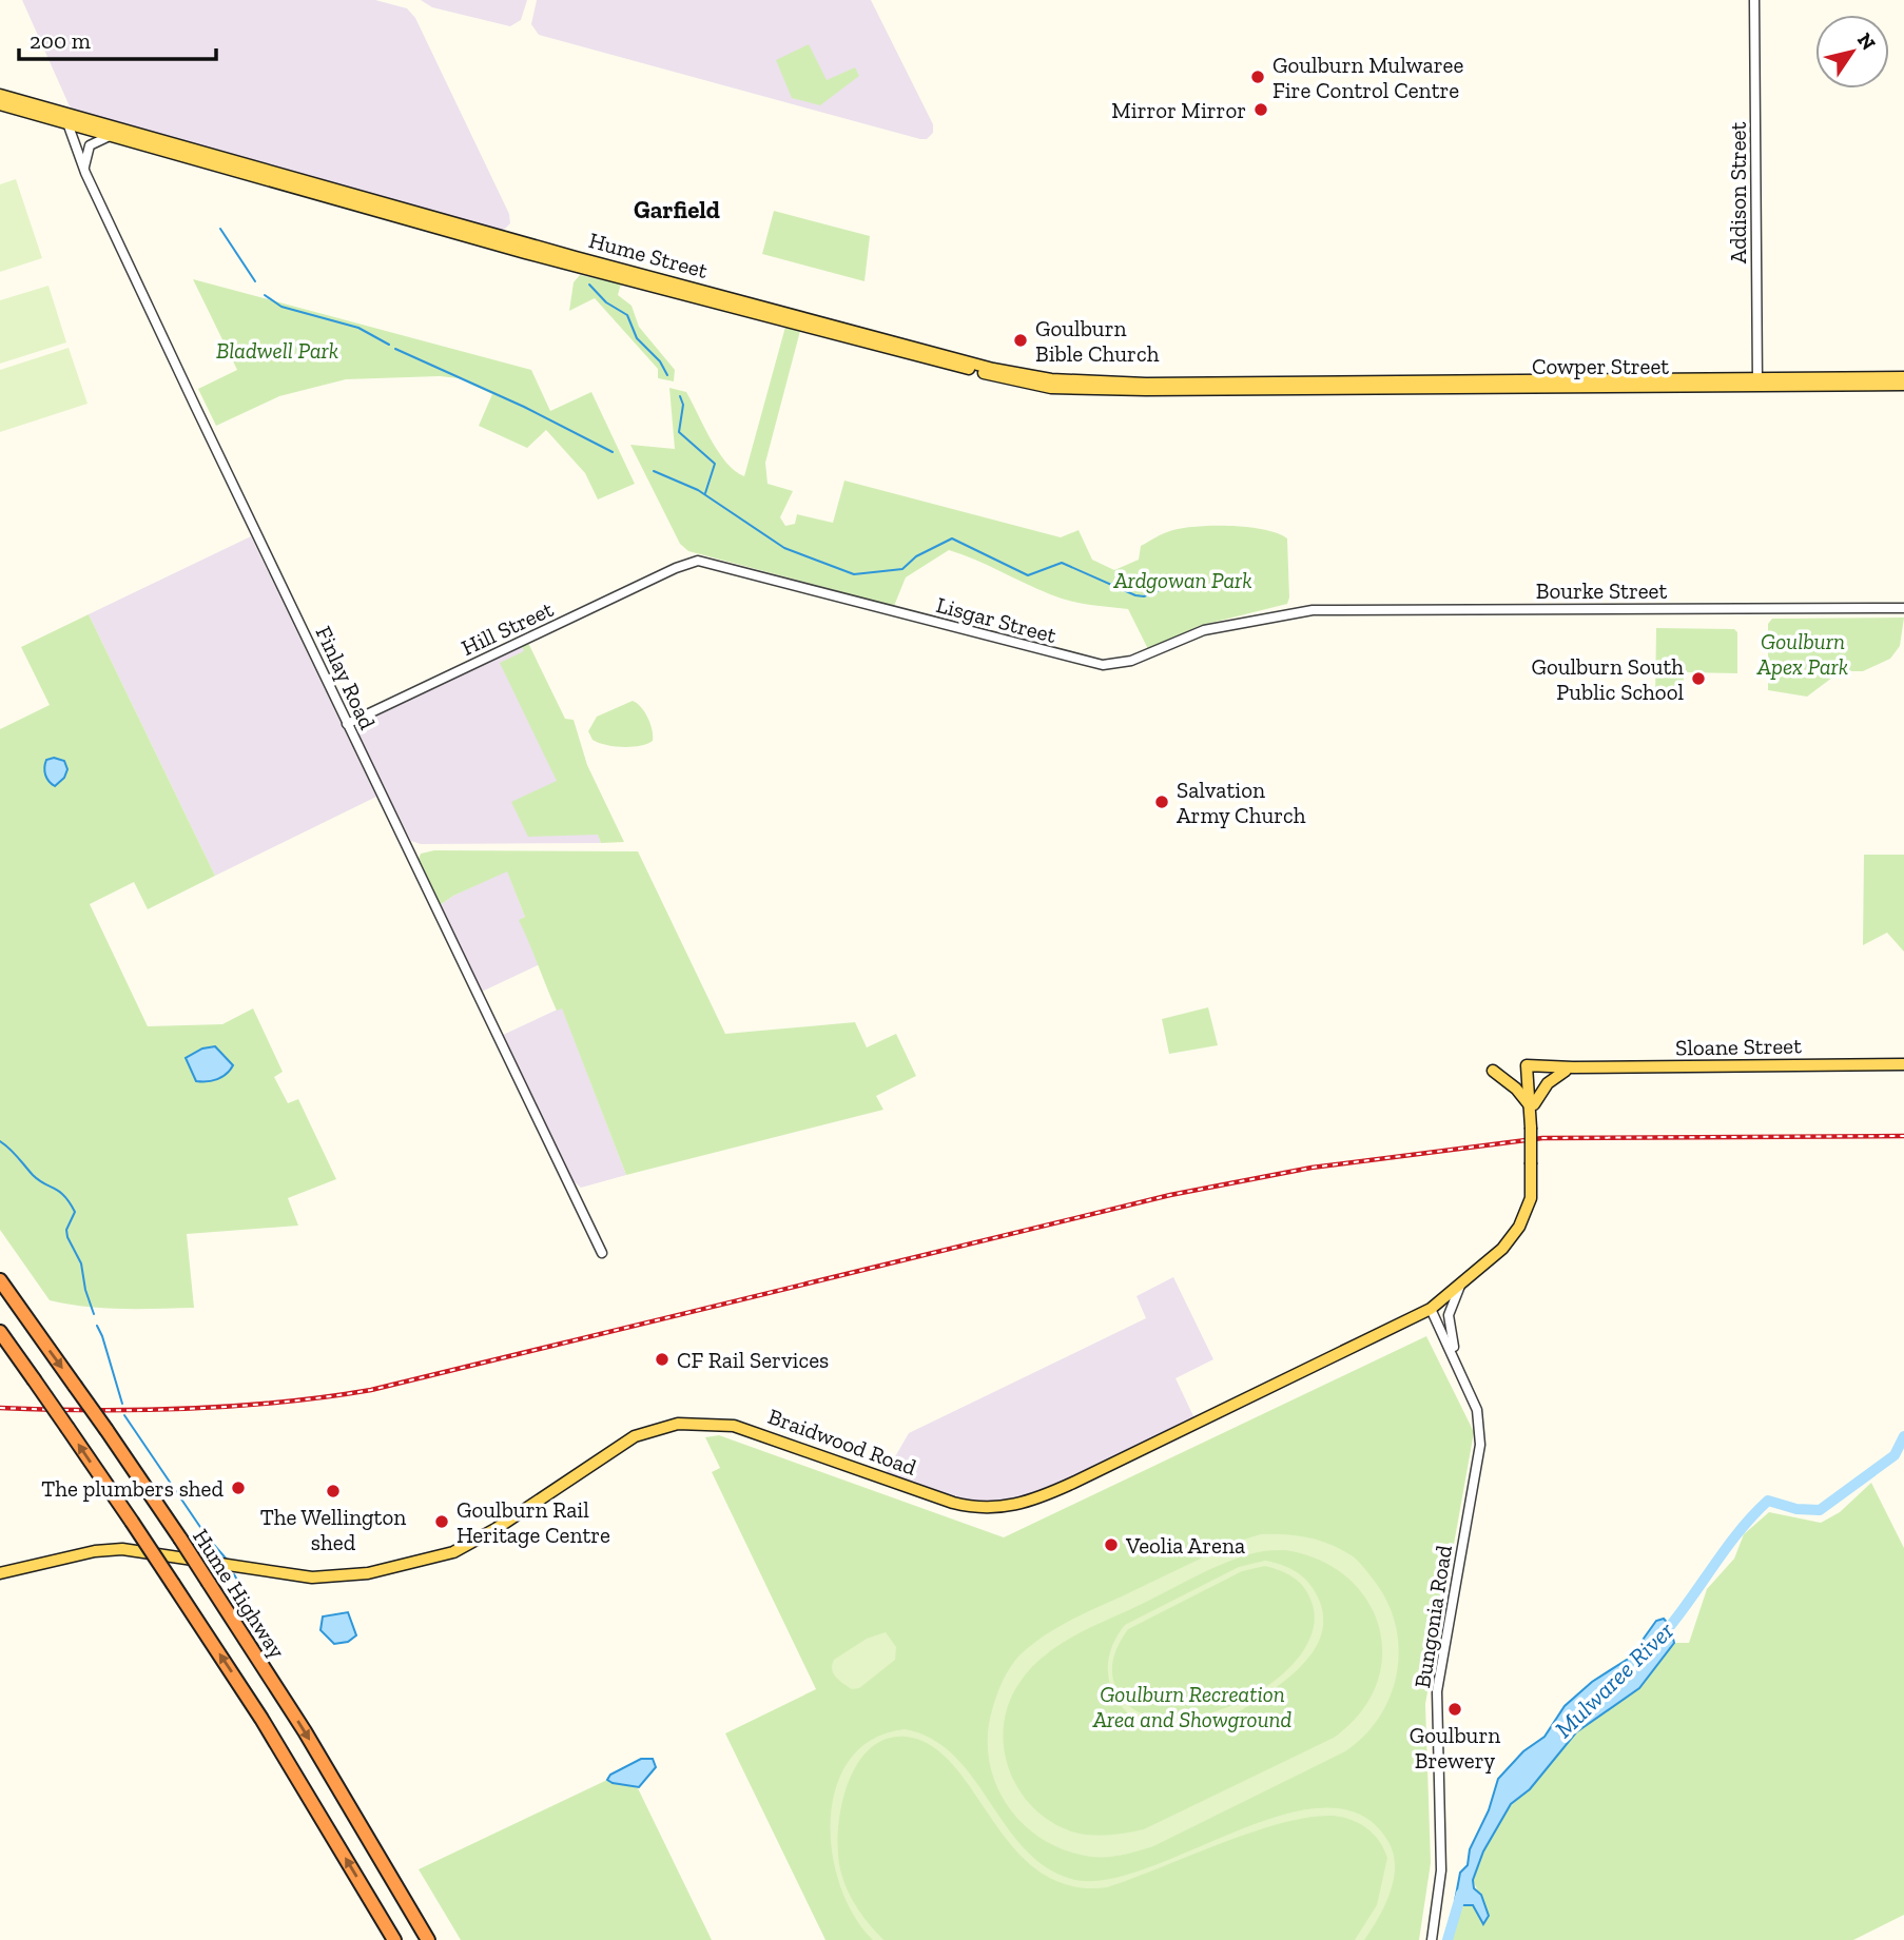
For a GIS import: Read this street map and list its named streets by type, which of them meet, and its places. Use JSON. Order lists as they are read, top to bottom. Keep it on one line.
{"streets":{"highway":["Hume Highway"],"main road":["Hume Street","Cowper Street","Sloane Street","Braidwood Road"],"street":["Addison Street","Bourke Street","Lisgar Street","Hill Street","Finlay Road","Bungonia Road"]},"crossings":[["Addison Street","Cowper Street"],["Hume Street","Cowper Street"],["Hume Street","Finlay Road"],["Bourke Street","Lisgar Street"],["Lisgar Street","Hill Street"],["Hill Street","Finlay Road"],["Sloane Street","Braidwood Road"],["Braidwood Road","Bungonia Road"]],"districts":["Garfield"],"water":["Mulwaree River"],"parks":["Bladwell Park","Ardgowan Park","Goulburn Apex Park","Goulburn Recreation Area and Showground"],"places":["Goulburn Mulwaree Fire Control Centre","Mirror Mirror","Goulburn Bible Church","Goulburn South Public School","Salvation Army Church","CF Rail Services","The plumbers shed","The Wellington shed","Goulburn Rail Heritage Centre","Veolia Arena","Goulburn Brewery"],"scale_bar":"200 m","north":"top right"}
